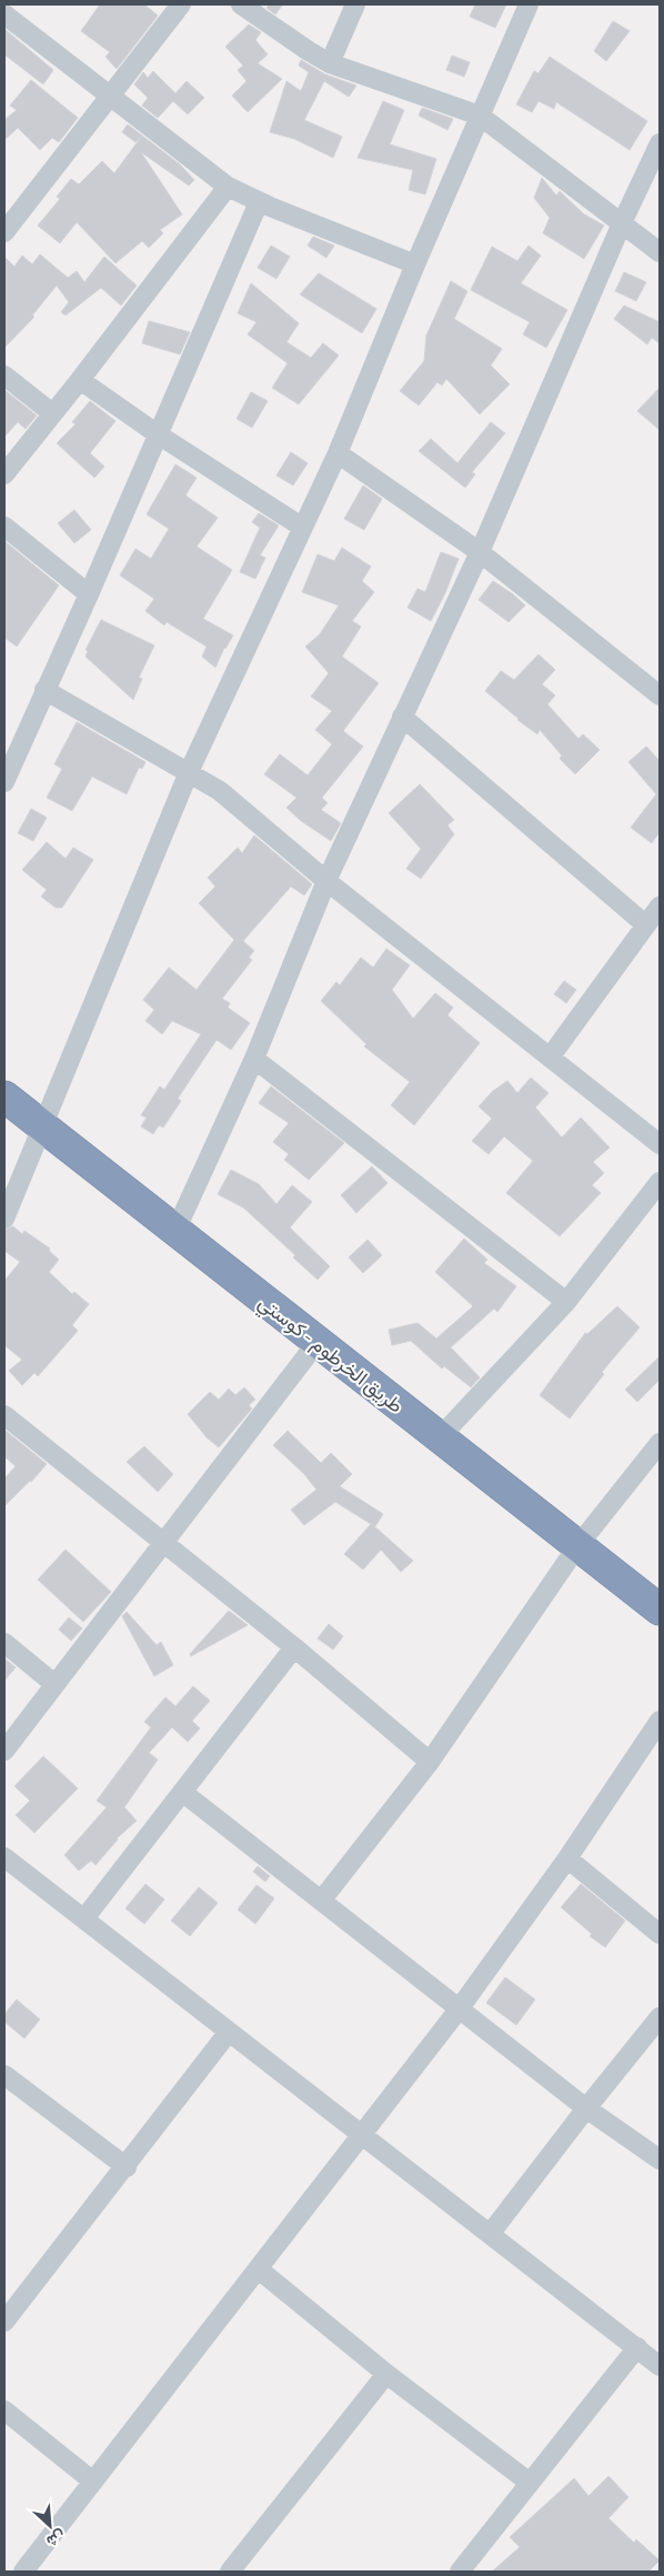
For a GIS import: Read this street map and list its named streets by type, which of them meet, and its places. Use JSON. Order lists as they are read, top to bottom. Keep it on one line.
{"streets":{"highway":["طريق الخرطوم - كوستي"]},"north":"bottom right"}
